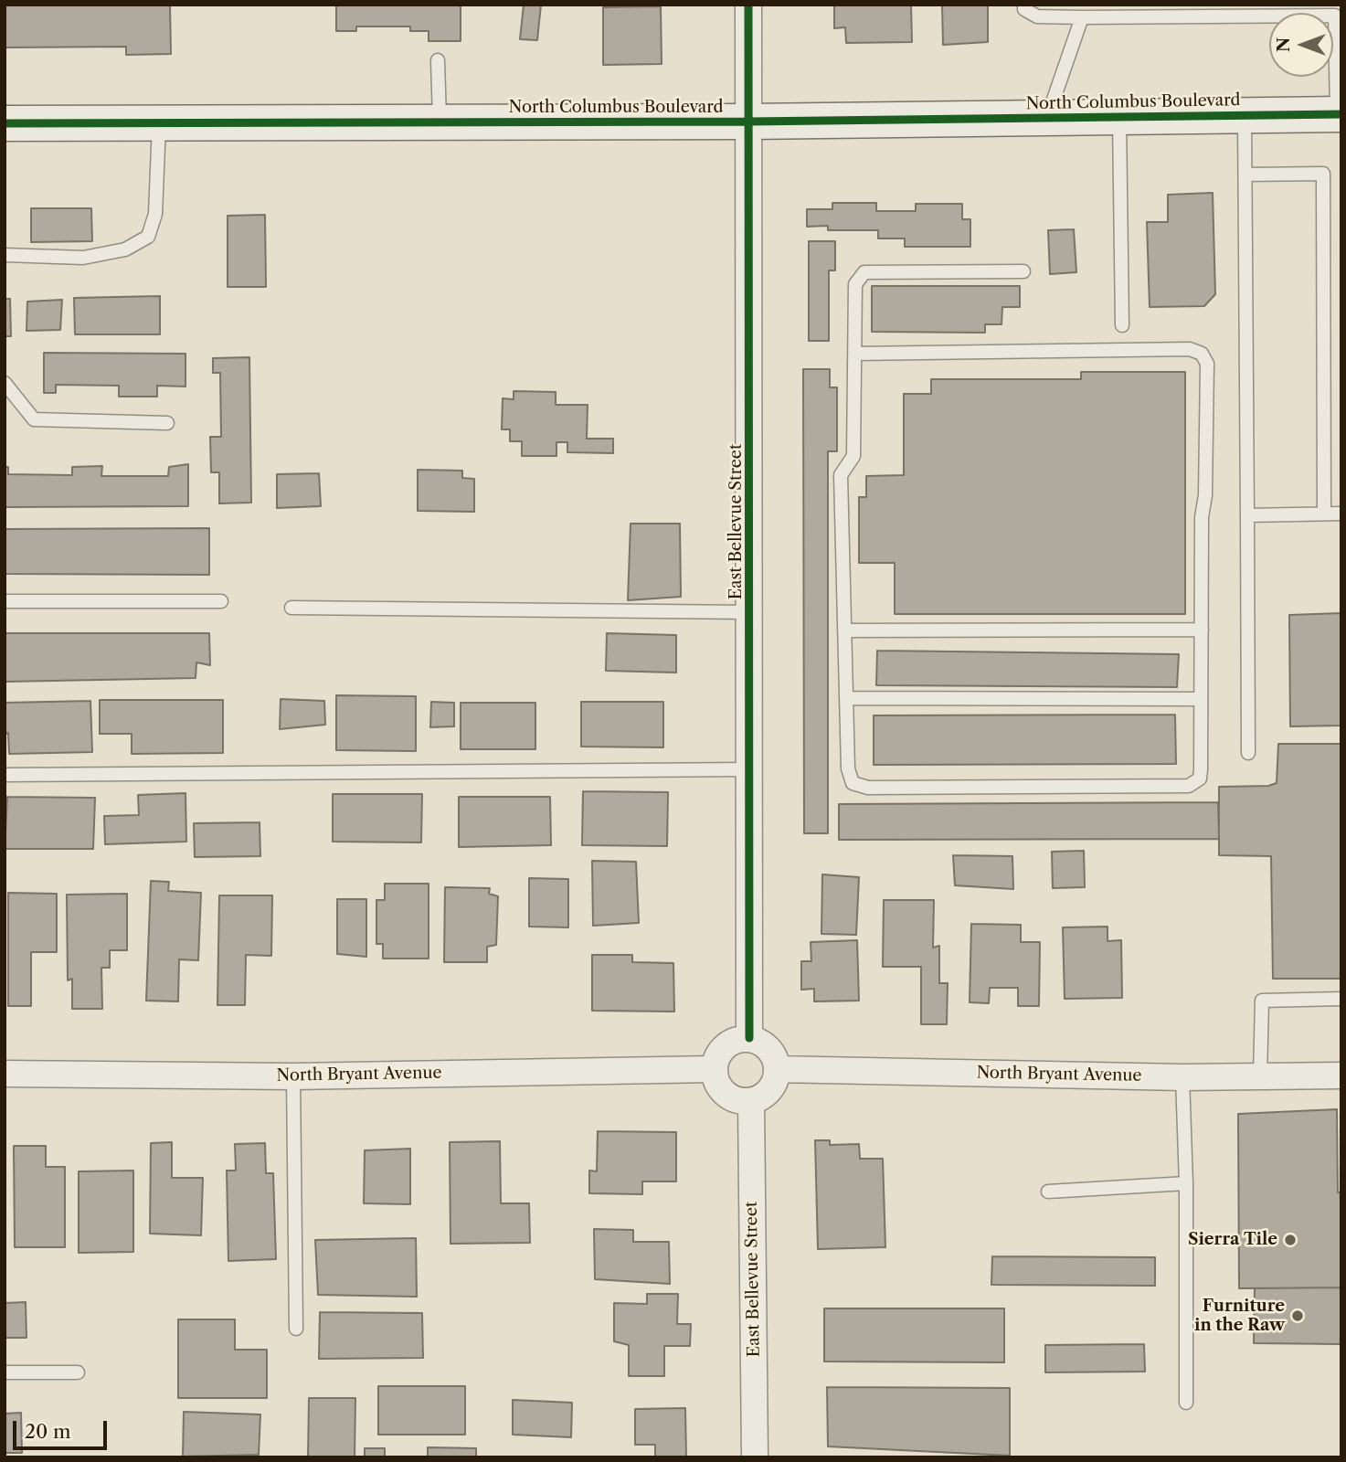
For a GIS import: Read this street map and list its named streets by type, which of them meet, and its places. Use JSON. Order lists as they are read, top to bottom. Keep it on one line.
{"streets":{"street":["North Columbus Boulevard","East Bellevue Street","North Bryant Avenue"]},"crossings":[["North Columbus Boulevard","East Bellevue Street"],["East Bellevue Street","North Bryant Avenue"]],"places":["Sierra Tile","Furniture in the Raw"],"scale_bar":"20 m","north":"left"}
